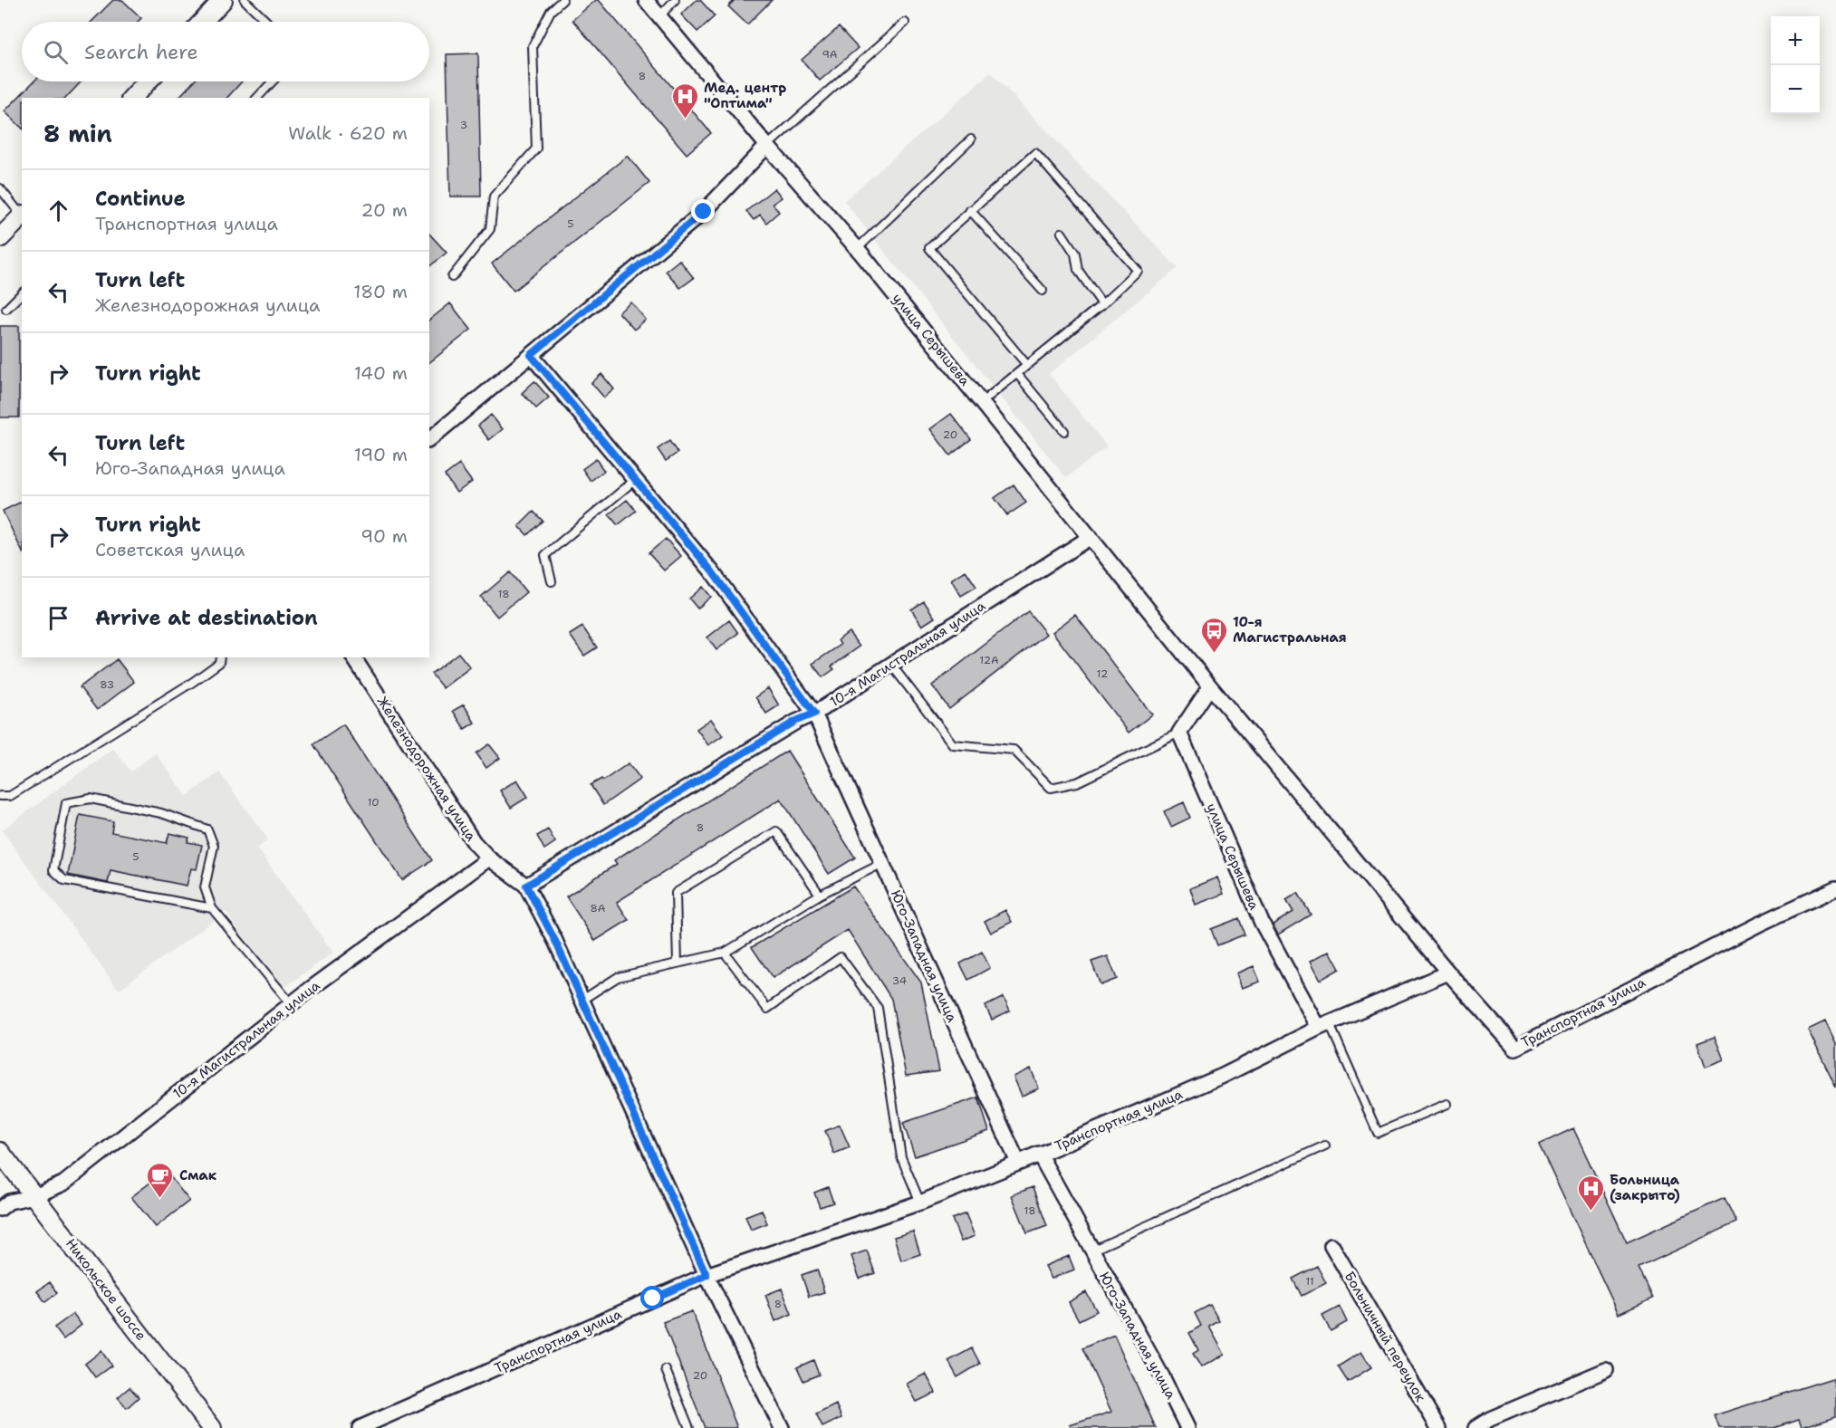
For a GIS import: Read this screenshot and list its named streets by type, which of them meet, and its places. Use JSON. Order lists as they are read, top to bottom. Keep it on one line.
{"streets":{"street":["улица Серышева","10-я Магистральная улица","Железнодорожная улица","Юго-Западная улица","Транспортная улица","Никольское шоссе","Больничный переулок"]},"crossings":[["улица Серышева","10-я Магистральная улица"],["улица Серышева","Транспортная улица"],["10-я Магистральная улица","Железнодорожная улица"],["10-я Магистральная улица","Юго-Западная улица"],["10-я Магистральная улица","Никольское шоссе"],["Железнодорожная улица","Транспортная улица"],["Юго-Западная улица","Транспортная улица"]],"places":{"hospital":["Мед. центр \"Оптима\"","Больница (закрыто)"],"bus stop":["10-я Магистральная"],"cafe":["Смак"]},"house_numbers":["9А","8","3","5","20","18","12А","12","8З","10","8","5","8А","34","18","11","8","20"],"page":{"map_buttons":["+","−"],"search":"Search here","heading":["8 min","Walk · 620 m"],"list":[["Continue","Транспортная улица","20 m"],["Turn left","Железнодорожная улица","180 m"],["Turn right","140 m"],["Turn left","Юго-Западная улица","190 m"],["Turn right","Советская улица","90 m"],"Arrive at destination"]}}
